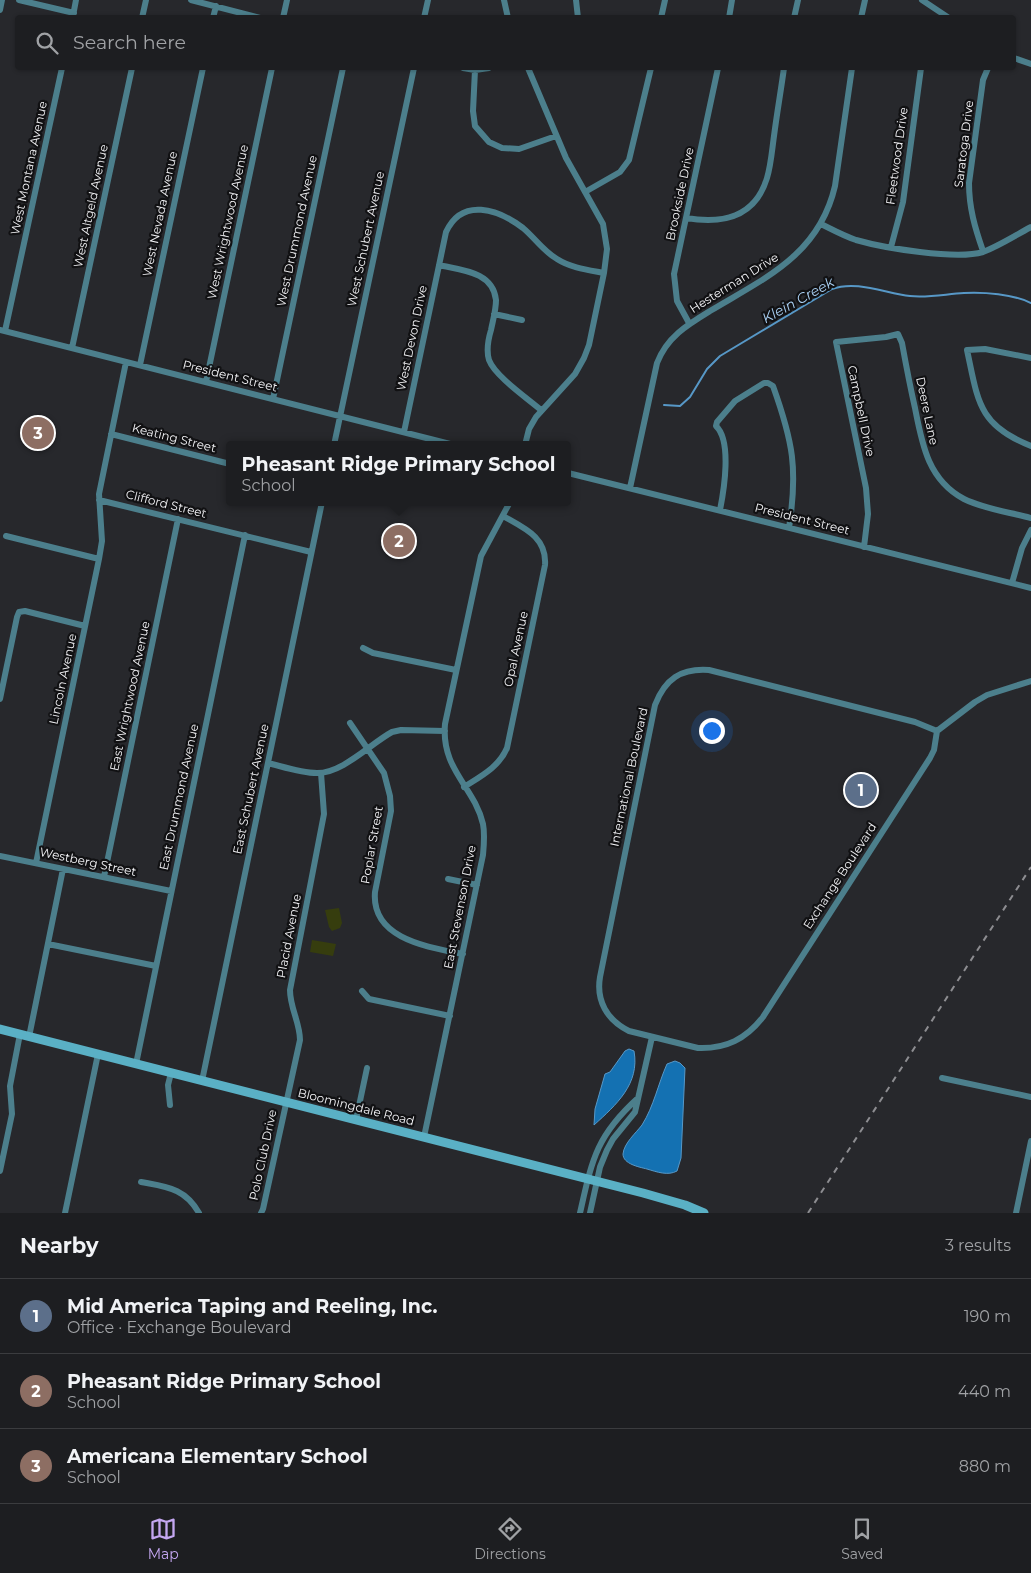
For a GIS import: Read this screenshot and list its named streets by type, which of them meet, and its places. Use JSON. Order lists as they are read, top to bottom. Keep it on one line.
{"streets":{"main road":["Bloomingdale Road"],"street":["Saratoga Drive","Fleetwood Drive","West Montana Avenue","Brookside Drive","West Altgeld Avenue","West Nevada Avenue","West Wrightwood Avenue","West Drummond Avenue","West Schubert Avenue","Hesterman Drive","West Devon Drive","President Street","Campbell Drive","Deere Lane","Keating Street","Clifford Street","Opal Avenue","Lincoln Avenue","East Wrightwood Avenue","International Boulevard","East Schubert Avenue","East Drummond Avenue","Poplar Street","Westberg Street","Exchange Boulevard","East Stevenson Drive","Placid Avenue","Polo Club Drive"]},"crossings":[["West Montana Avenue","President Street"],["Brookside Drive","Hesterman Drive"],["West Altgeld Avenue","President Street"],["West Nevada Avenue","President Street"],["West Wrightwood Avenue","President Street"],["West Drummond Avenue","President Street"],["West Schubert Avenue","President Street"],["Hesterman Drive","President Street"],["West Devon Drive","President Street"],["President Street","Campbell Drive"],["Campbell Drive","Deere Lane"],["Clifford Street","Lincoln Avenue"],["Clifford Street","East Wrightwood Avenue"],["Clifford Street","East Schubert Avenue"],["Clifford Street","East Drummond Avenue"],["Opal Avenue","East Stevenson Drive"],["Lincoln Avenue","Westberg Street"],["East Wrightwood Avenue","Westberg Street"],["International Boulevard","Exchange Boulevard"],["East Schubert Avenue","Bloomingdale Road"],["East Drummond Avenue","Westberg Street"],["East Drummond Avenue","Bloomingdale Road"],["Poplar Street","East Stevenson Drive"],["East Stevenson Drive","Bloomingdale Road"],["Placid Avenue","Bloomingdale Road"],["Placid Avenue","Polo Club Drive"],["Bloomingdale Road","Polo Club Drive"]],"water":["Klein Creek"],"page":{"search":"Search here","pins":["3","2","1"],"popup":["Pheasant Ridge Primary School","School"],"heading":["Nearby","3 results"],"list":[{"mark":"1","name":"Mid America Taping and Reeling, Inc.","note":"Office · Exchange Boulevard","value":"190 m"},{"mark":"2","name":"Pheasant Ridge Primary School","note":"School","value":"440 m"},{"mark":"3","name":"Americana Elementary School","note":"School","value":"880 m"}],"nav":["Map","Directions","Saved"]}}
